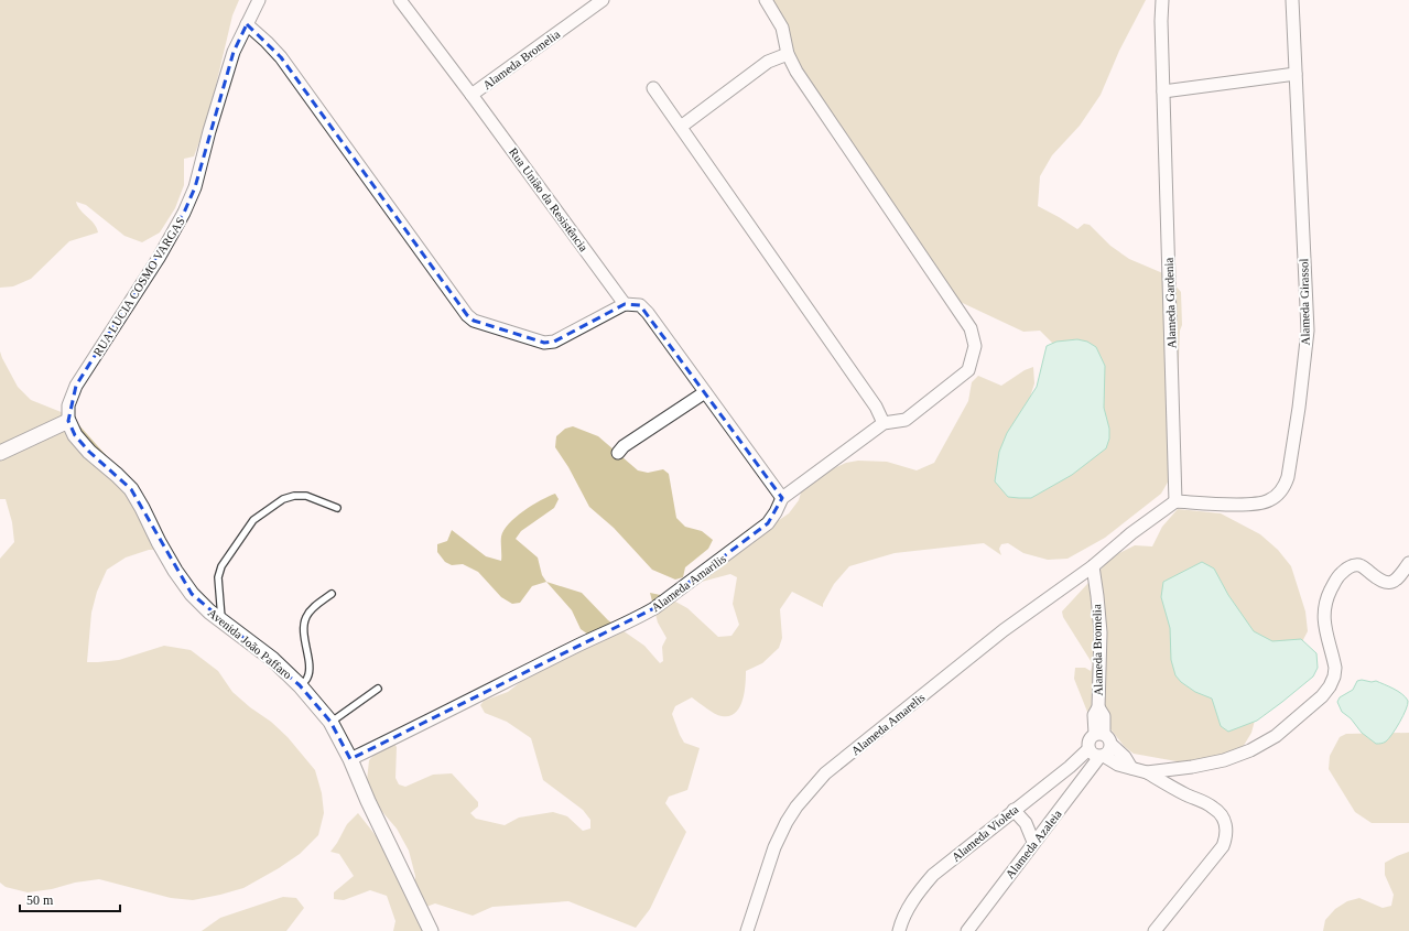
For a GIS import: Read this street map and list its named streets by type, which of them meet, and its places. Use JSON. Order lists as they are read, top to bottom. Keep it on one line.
{"streets":{"street":["Alameda Bromelia","Rua União da Resistência","RUA LUCIA COSMO VARGAS","Alameda Girassol","Alameda Gardenia","Alameda Amarilis","Avenida João Paffaro","Alameda Amarelis","Alameda Violeta","Alameda Azaleia"]},"crossings":[["Alameda Bromelia","Rua União da Resistência"],["Alameda Bromelia","Alameda Amarelis"],["Alameda Bromelia","Alameda Violeta"],["Alameda Bromelia","Alameda Azaleia"],["RUA LUCIA COSMO VARGAS","Avenida João Paffaro"],["Alameda Girassol","Alameda Gardenia"],["Alameda Amarilis","Avenida João Paffaro"],["Alameda Violeta","Alameda Azaleia"]],"scale_bar":"50 m"}
